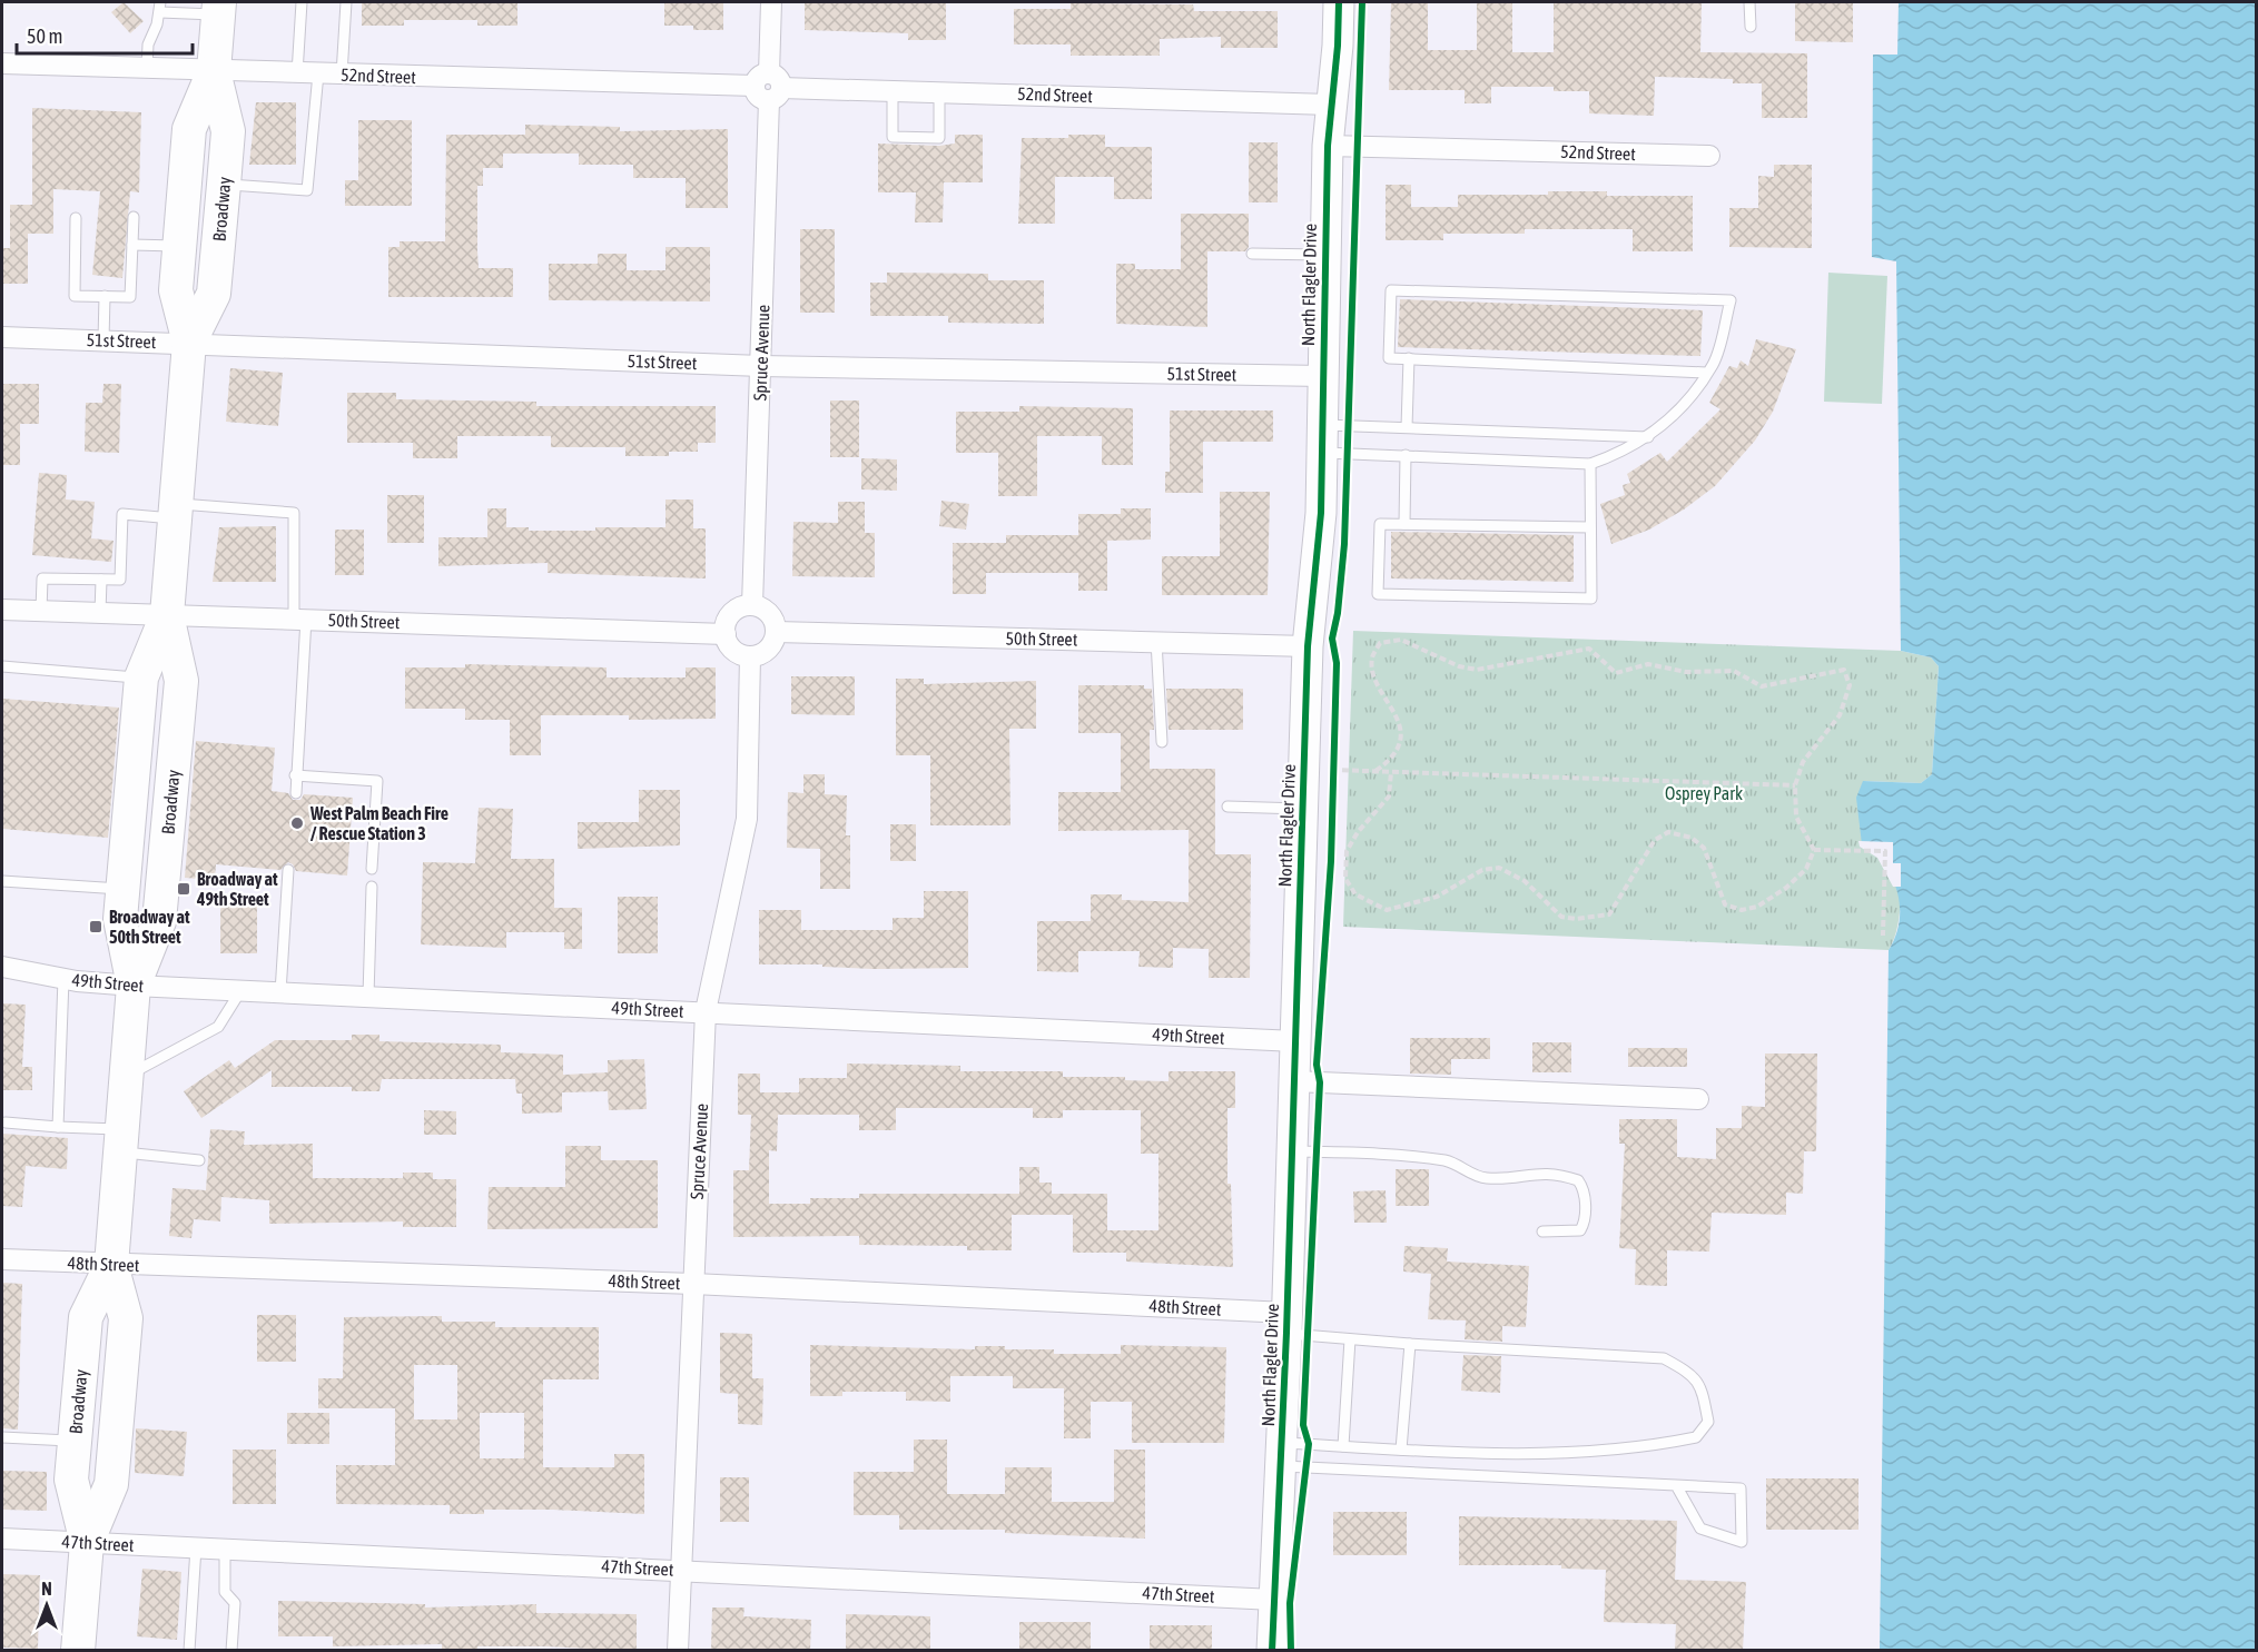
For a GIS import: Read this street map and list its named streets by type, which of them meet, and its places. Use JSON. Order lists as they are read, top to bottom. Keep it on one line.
{"streets":{"main road":["Broadway"],"street":["52nd Street","North Flagler Drive","51st Street","Spruce Avenue","50th Street","49th Street","48th Street","47th Street"]},"crossings":[["52nd Street","Broadway"],["52nd Street","North Flagler Drive"],["52nd Street","Spruce Avenue"],["Broadway","51st Street"],["Broadway","50th Street"],["Broadway","49th Street"],["Broadway","48th Street"],["Broadway","47th Street"],["North Flagler Drive","51st Street"],["North Flagler Drive","50th Street"],["North Flagler Drive","49th Street"],["North Flagler Drive","48th Street"],["North Flagler Drive","47th Street"],["51st Street","Spruce Avenue"],["Spruce Avenue","50th Street"],["Spruce Avenue","49th Street"],["Spruce Avenue","48th Street"],["Spruce Avenue","47th Street"]],"parks":["Osprey Park"],"places":{"other":["West Palm Beach Fire / Rescue Station 3"],"transit":["Broadway at 49th Street","Broadway at 50th Street"]},"scale_bar":"50 m","north":"top"}
